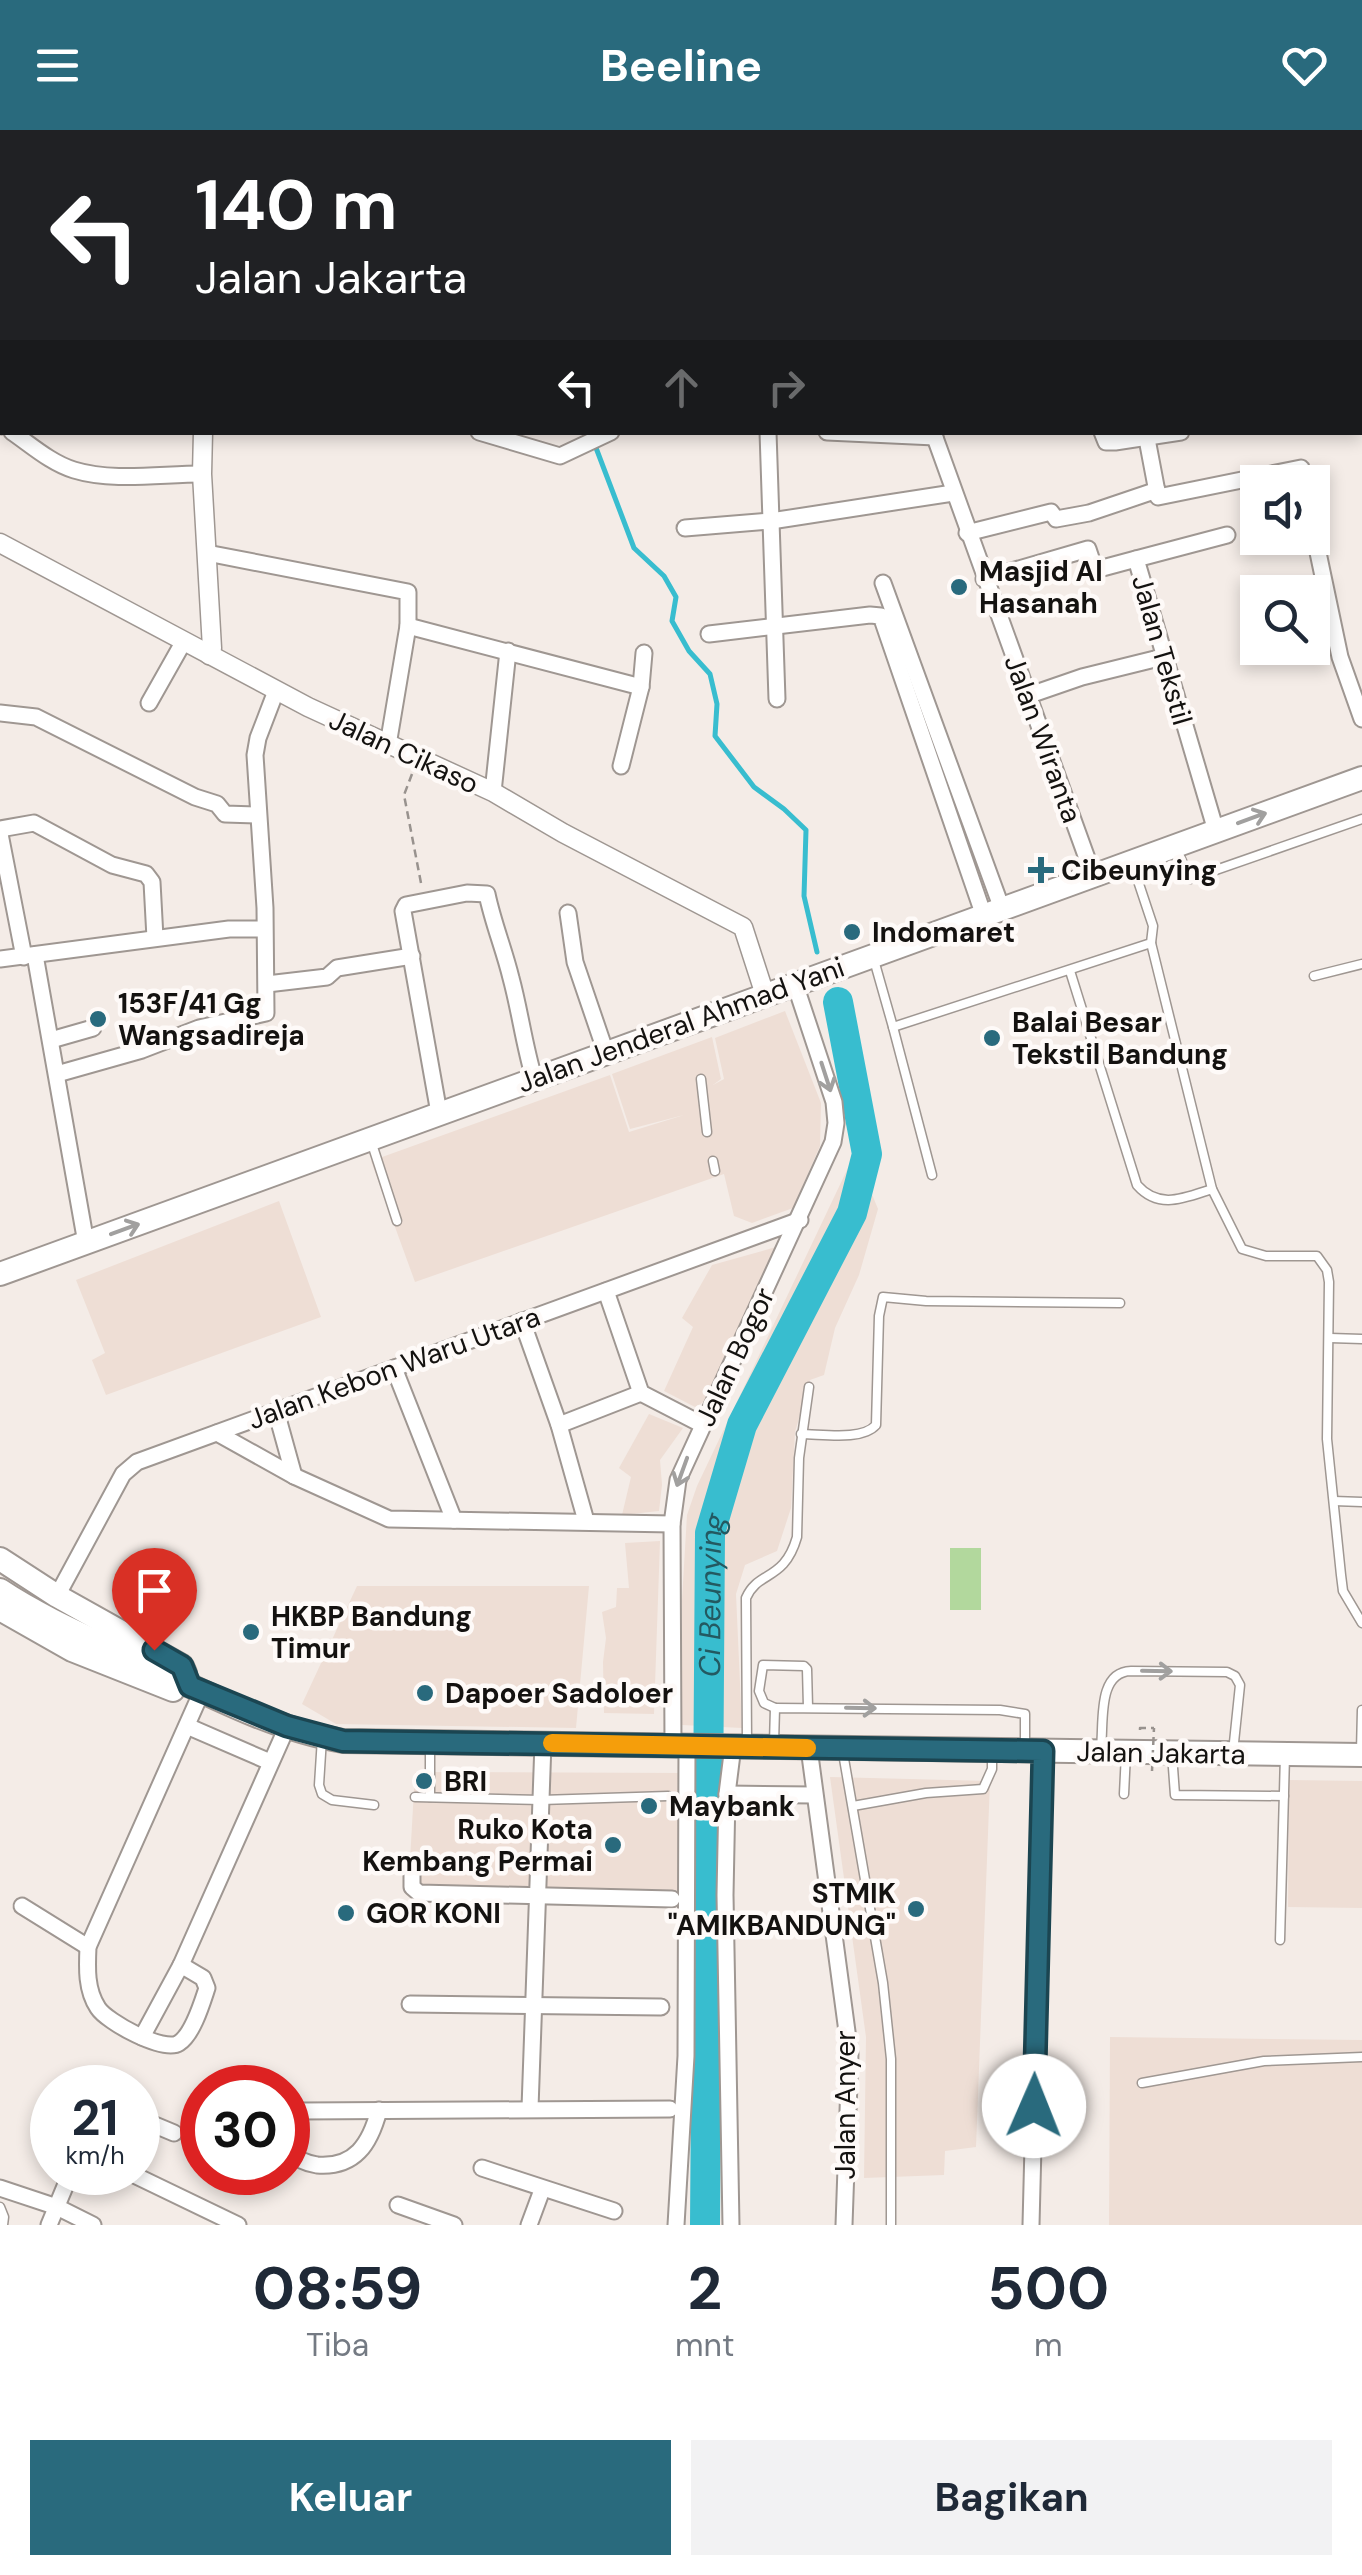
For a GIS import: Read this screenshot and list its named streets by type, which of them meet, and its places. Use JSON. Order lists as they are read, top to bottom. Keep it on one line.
{"streets":{"main road":["Jalan Jenderal Ahmad Yani","Jalan Jakarta"],"street":["Jalan Tekstil","Jalan Wiranta","Jalan Cikaso","Jalan Bogor","Jalan Kebon Waru Utara","Jalan Anyer"]},"crossings":[["Jalan Tekstil","Jalan Jenderal Ahmad Yani"],["Jalan Wiranta","Jalan Jenderal Ahmad Yani"],["Jalan Cikaso","Jalan Jenderal Ahmad Yani"],["Jalan Jenderal Ahmad Yani","Jalan Bogor"],["Jalan Bogor","Jalan Kebon Waru Utara"],["Jalan Bogor","Jalan Jakarta"],["Jalan Kebon Waru Utara","Jalan Jakarta"],["Jalan Jakarta","Jalan Anyer"]],"water":["Ci Beunying"],"places":{"other":["Masjid Al Hasanah","Indomaret","153F/41 Gg Wangsadireja","Balai Besar Tekstil Bandung","HKBP Bandung Timur","Dapoer Sadoloer","BRI","Maybank","Ruko Kota Kembang Permai","STMIK \"AMIKBANDUNG\"","GOR KONI"],"health":["Cibeunying"]},"page":{"header":"Beeline","turn":["140 m","Jalan Jakarta"],"speed":"21 km/h","limit":"30","eta":["08:59","Tiba","2","mnt","500","m"],"buttons":["Keluar","Bagikan"]}}
